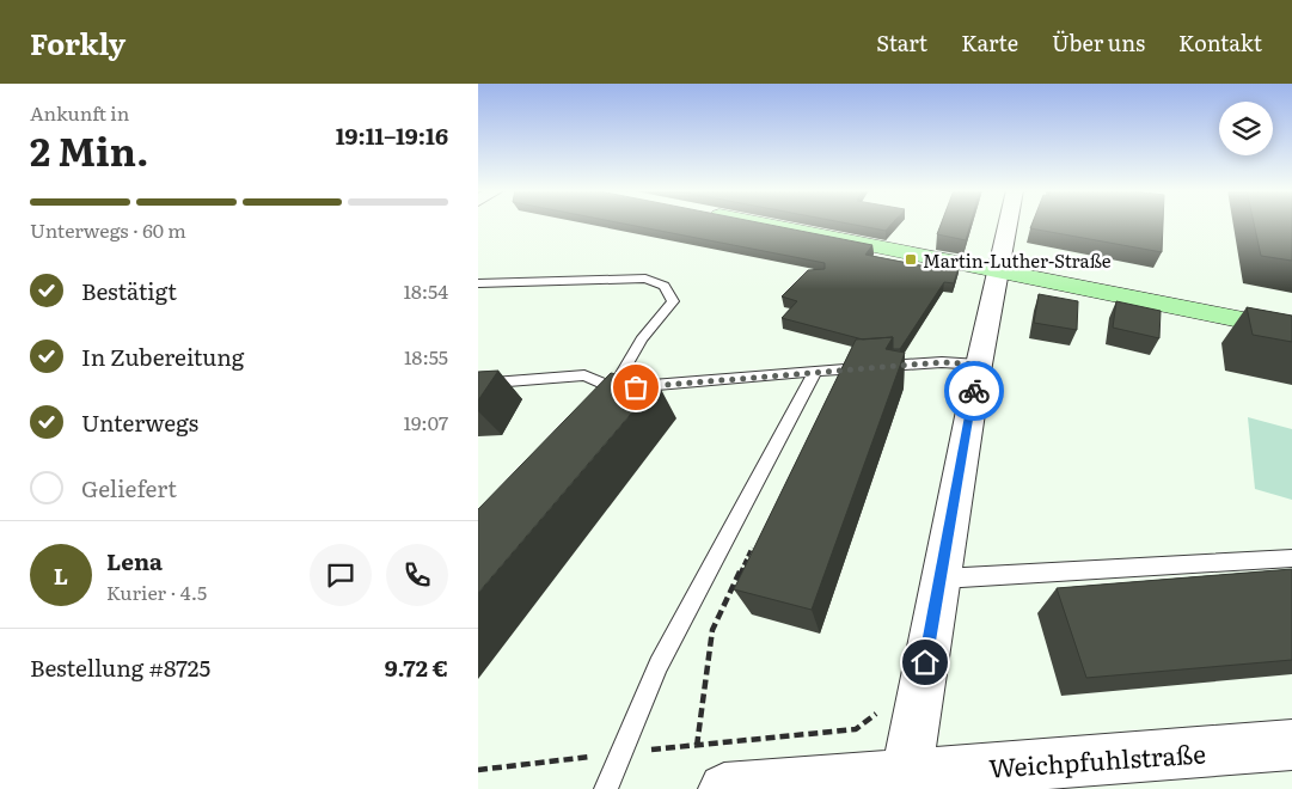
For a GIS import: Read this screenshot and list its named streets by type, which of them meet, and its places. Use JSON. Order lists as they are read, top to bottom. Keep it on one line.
{"streets":{"street":["Weichpfuhlstraße"]},"places":{"transit":["Martin-Luther-Straße"]},"page":{"header":"Forkly","nav":["Start","Karte","Über uns","Kontakt"],"heading":["2 Min.","Ankunft in","19:11–19:16"],"panel":["Lena","Kurier · 4.5","Bestellung #8725","9.72 €"],"bar":"Unterwegs · 60 m","list":[["Bestätigt","18:54"],["In Zubereitung","18:55"],["Unterwegs","19:07"],"Geliefert"],"round":"L"}}
